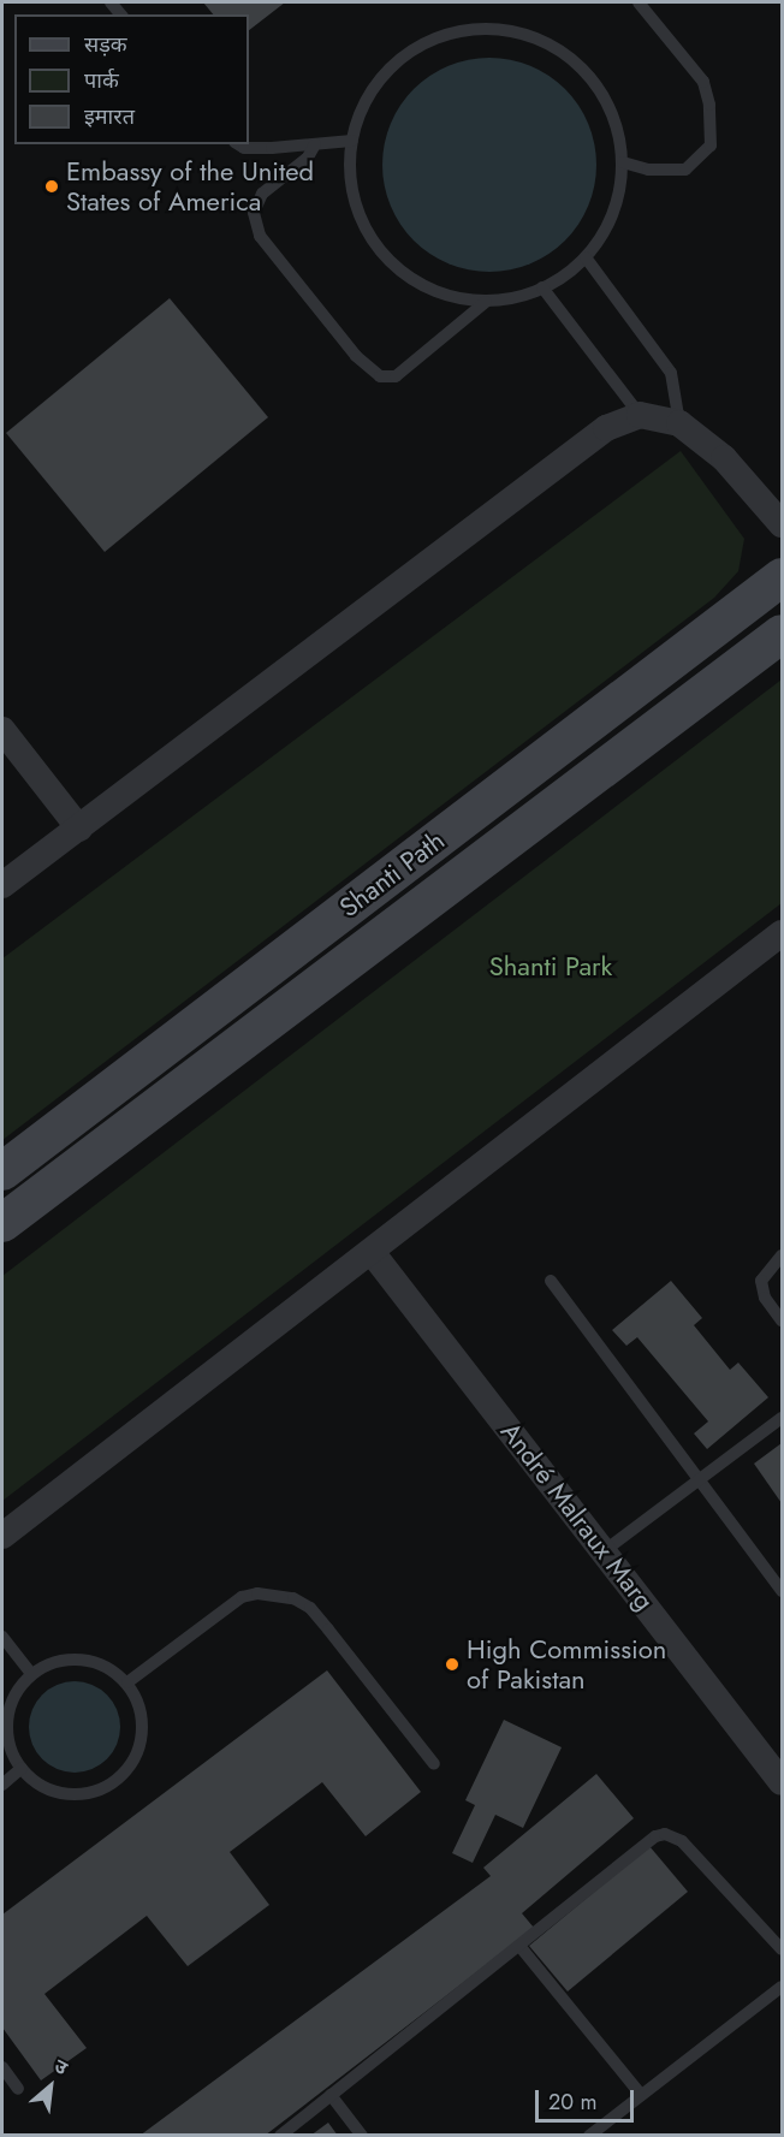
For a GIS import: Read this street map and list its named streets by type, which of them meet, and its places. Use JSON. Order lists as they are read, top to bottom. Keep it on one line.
{"streets":{"main road":["Shanti Path"],"street":["André Malraux Marg"]},"parks":["Shanti Park"],"places":["Embassy of the United States of America","High Commission of Pakistan"],"legend":["सड़क","पार्क","इमारत"],"scale_bar":"20 m","north":"top right"}
